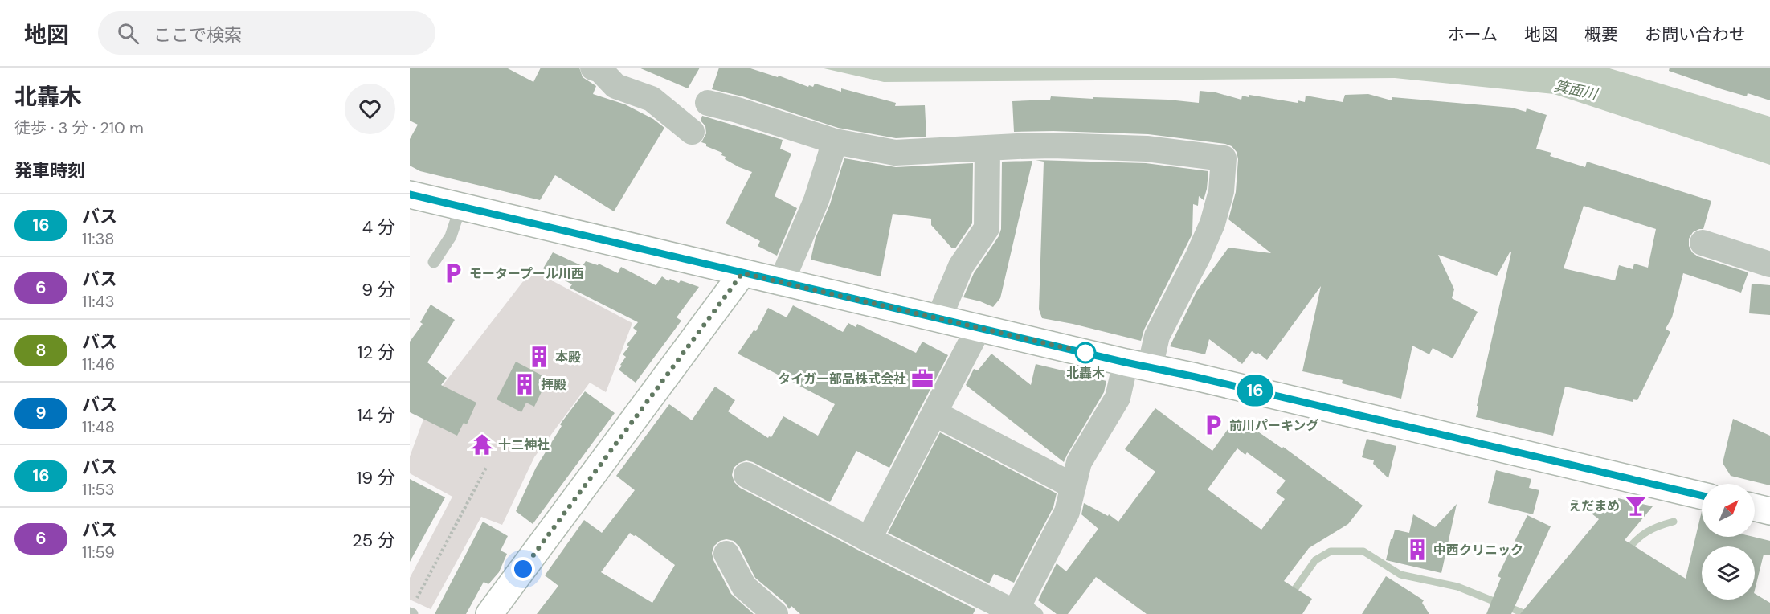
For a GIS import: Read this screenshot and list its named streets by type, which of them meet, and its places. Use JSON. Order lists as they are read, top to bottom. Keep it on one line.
{"water":["箕面川"],"places":{"parking":["モータープール川西","前川パーキング"],"other":["北轟木"],"building":["本殿","拝殿","中西クリニック"],"office":["タイガー部品株式会社"],"temple":["十二神社"],"bar":["えだまめ"]},"lines":["bus line 16"],"north":"top right","page":{"header":"地図","search":"ここで検索","nav":["ホーム","地図","概要","お問い合わせ"],"heading":[["北轟木","徒歩 · 3 分 · 210 m"],"発車時刻"],"on_map":"16","list":[{"mark":"16","name":"バス","note":"11:38","value":"4 分"},{"mark":"6","name":"バス","note":"11:43","value":"9 分"},{"mark":"8","name":"バス","note":"11:46","value":"12 分"},{"mark":"9","name":"バス","note":"11:48","value":"14 分"},{"mark":"16","name":"バス","note":"11:53","value":"19 分"},{"mark":"6","name":"バス","note":"11:59","value":"25 分"}]}}
